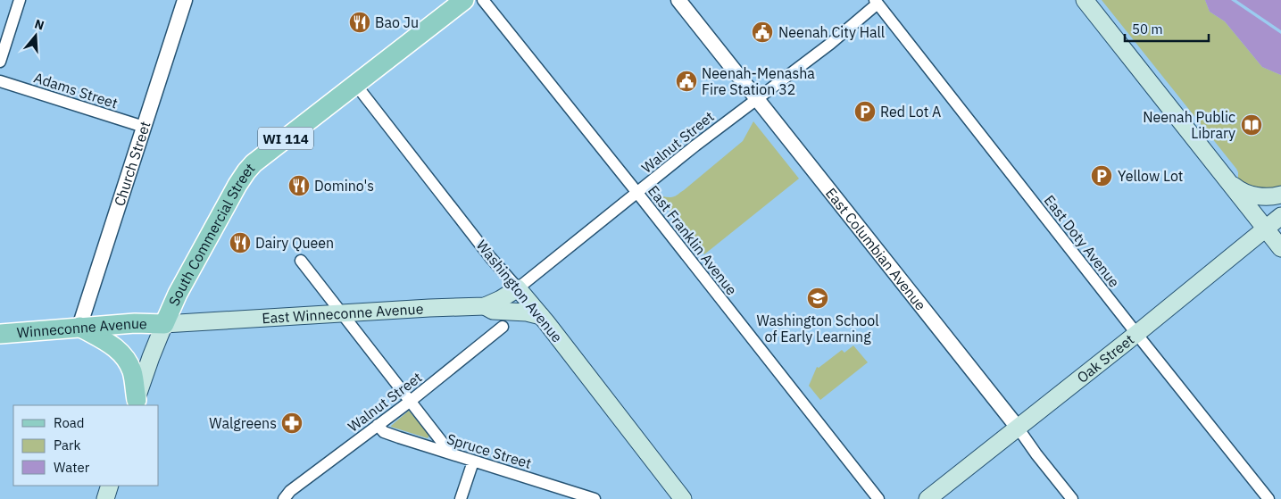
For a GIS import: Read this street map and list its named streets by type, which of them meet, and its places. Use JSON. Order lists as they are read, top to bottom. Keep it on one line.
{"streets":{"main road":["WI 114","South Commercial Street","Washington Avenue","East Winneconne Avenue","Winneconne Avenue","Oak Street"],"street":["Adams Street","Walnut Street","Church Street","East Franklin Avenue","East Doty Avenue","East Columbian Avenue","Spruce Street"]},"crossings":[["Adams Street","Church Street"],["Walnut Street","East Franklin Avenue"],["Walnut Street","East Doty Avenue"],["Walnut Street","East Columbian Avenue"],["Walnut Street","Washington Avenue"],["Walnut Street","East Winneconne Avenue"],["Walnut Street","Spruce Street"],["Church Street","Winneconne Avenue"],["South Commercial Street","Washington Avenue"],["South Commercial Street","East Winneconne Avenue"],["South Commercial Street","Winneconne Avenue"],["East Doty Avenue","Oak Street"],["East Columbian Avenue","Oak Street"],["Washington Avenue","East Winneconne Avenue"],["East Winneconne Avenue","Winneconne Avenue"]],"places":{"restaurant":["Bao Ju","Domino's","Dairy Queen"],"public building":["Neenah City Hall","Neenah-Menasha Fire Station 32"],"parking":["Red Lot A","Yellow Lot"],"library":["Neenah Public Library"],"school or university":["Washington School of Early Learning"],"pharmacy":["Walgreens"]},"legend":["Road","Park","Water"],"scale_bar":"50 m","north":"top"}
